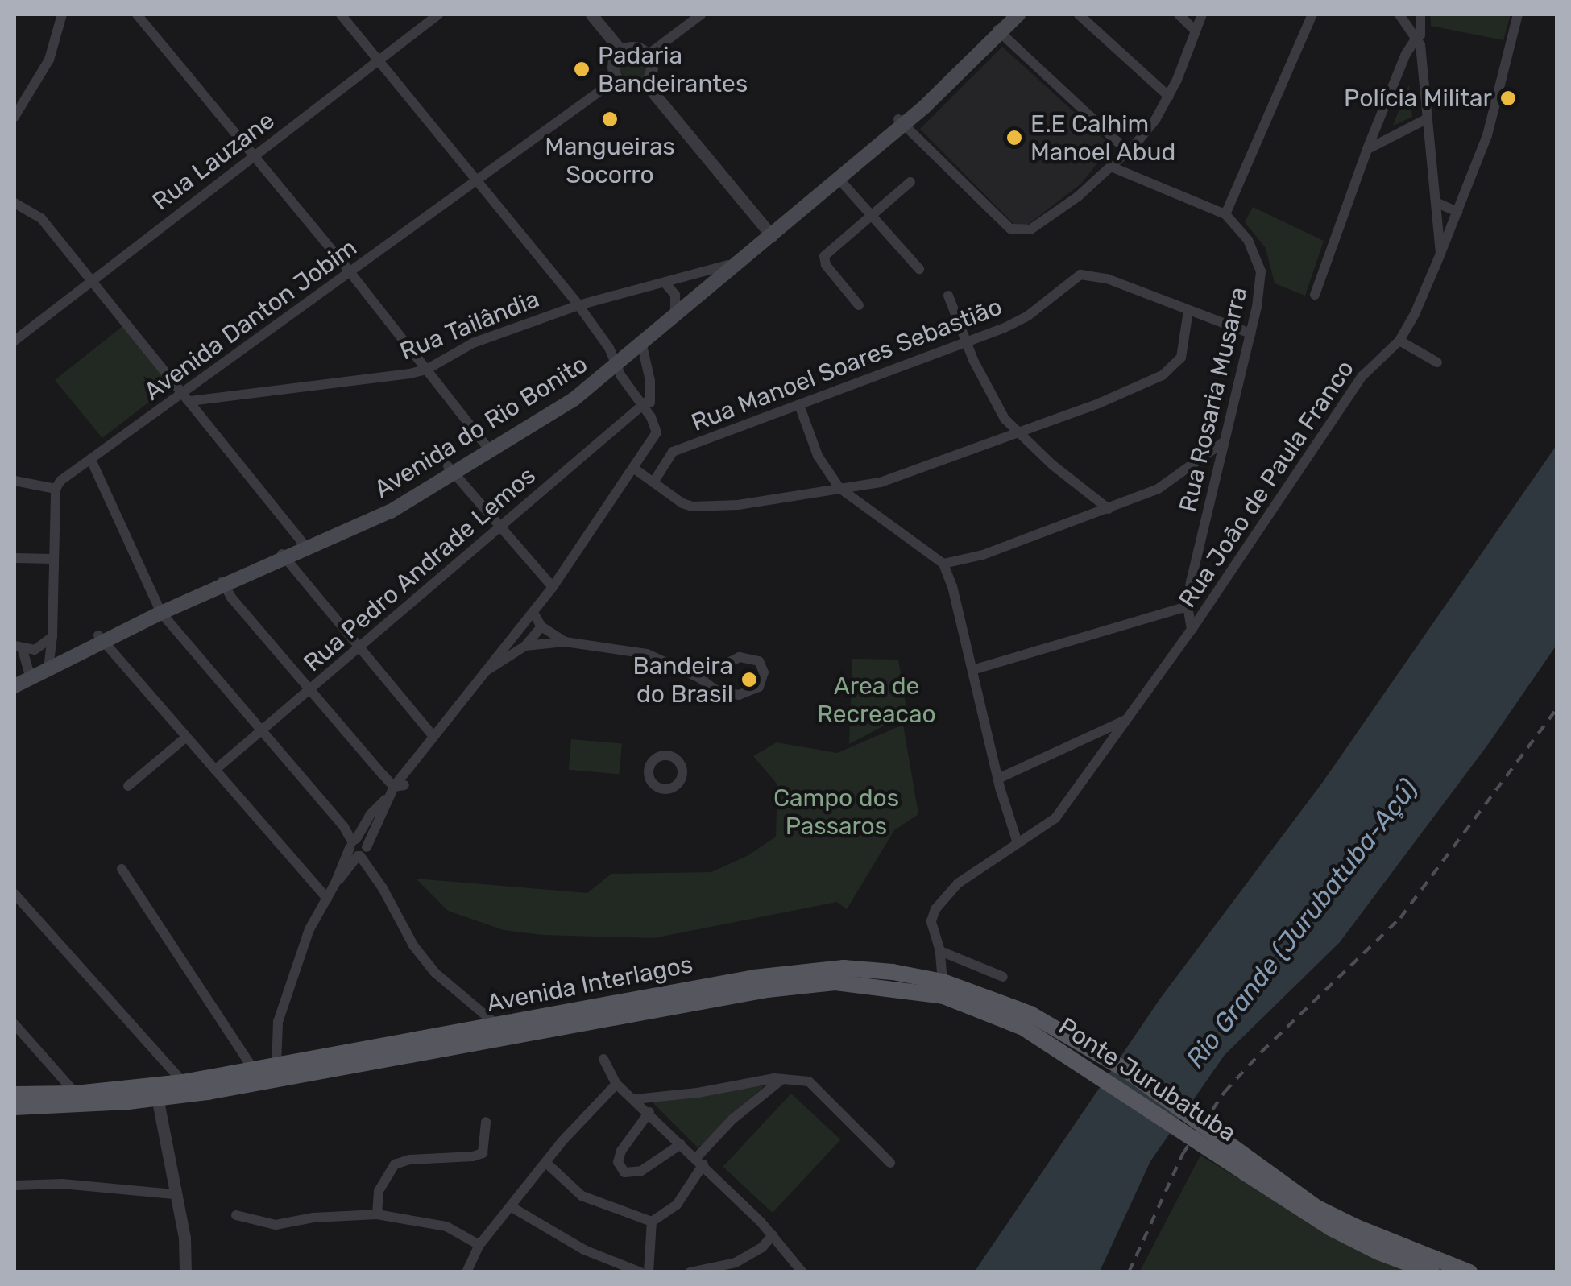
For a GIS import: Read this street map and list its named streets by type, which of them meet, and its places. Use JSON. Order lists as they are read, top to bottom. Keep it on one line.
{"streets":{"main road":["Avenida do Rio Bonito","Avenida Interlagos","Ponte Jurubatuba"],"street":["Rua Lauzane","Avenida Danton Jobim","Rua Tailândia","Rua Manoel Soares Sebastião","Rua Rosaria Musarra","Rua João de Paula Franco","Rua Pedro Andrade Lemos"]},"crossings":[["Rua Tailândia","Avenida do Rio Bonito"],["Rua Manoel Soares Sebastião","Rua Rosaria Musarra"],["Rua Rosaria Musarra","Rua João de Paula Franco"],["Rua João de Paula Franco","Avenida Interlagos"],["Avenida Interlagos","Ponte Jurubatuba"]],"water":["Rio Grande (Jurubatuba-Açú)"],"parks":["Area de Recreacao","Campo dos Passaros"],"places":["Padaria Bandeirantes","Polícia Militar","Mangueiras Socorro","E.E Calhim Manoel Abud","Bandeira do Brasil"]}
